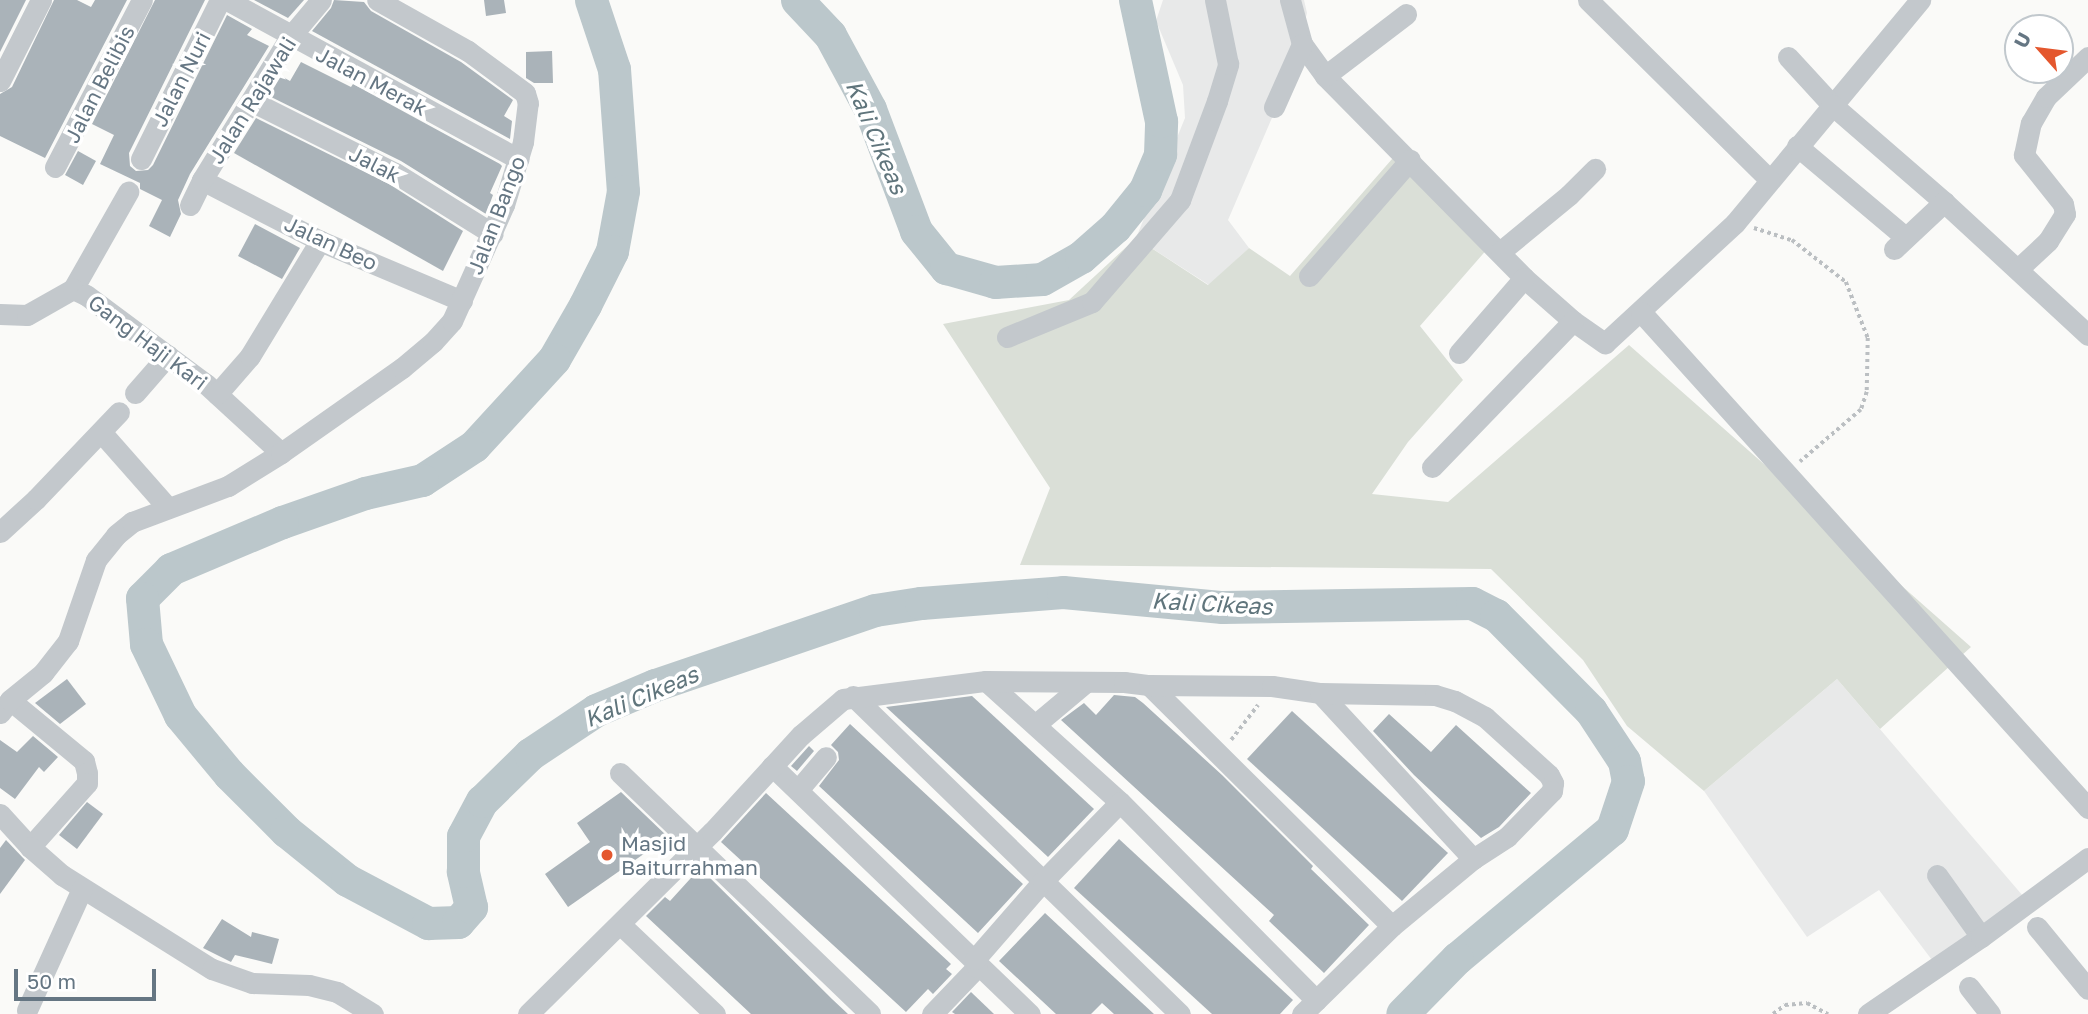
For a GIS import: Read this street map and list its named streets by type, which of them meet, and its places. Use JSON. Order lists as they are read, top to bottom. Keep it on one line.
{"streets":{"street":["Jalan Nuri","Jalan Merak","Jalan Belibis","Jalan Rajawali","Jalak","Jalan Bango","Jalan Beo","Gang Haji Kari"]},"crossings":[["Jalan Nuri","Jalan Merak"],["Jalan Merak","Jalan Rajawali"],["Jalan Merak","Jalan Bango"],["Jalan Rajawali","Jalak"],["Jalan Rajawali","Jalan Beo"],["Jalak","Jalan Bango"],["Jalan Bango","Jalan Beo"],["Jalan Bango","Gang Haji Kari"]],"water":["Kali Cikeas"],"places":["Masjid Baiturrahman"],"scale_bar":"50 m","north":"top left"}
